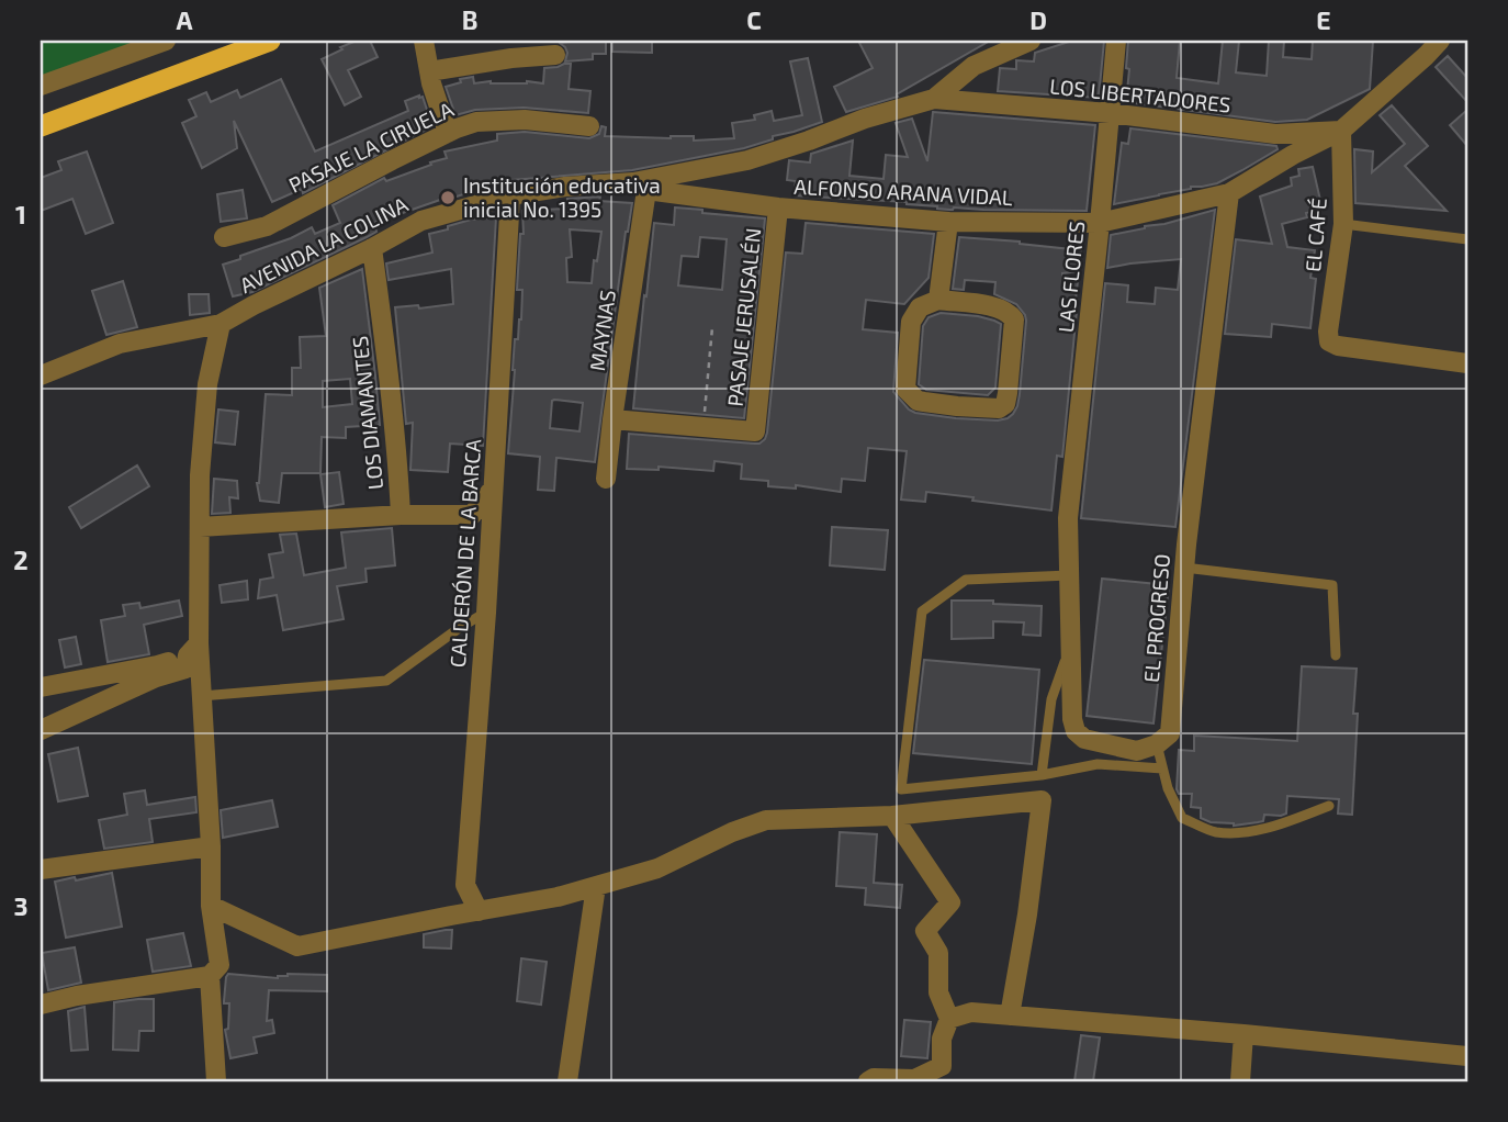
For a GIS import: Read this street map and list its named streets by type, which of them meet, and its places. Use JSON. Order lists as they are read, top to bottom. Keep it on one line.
{"streets":{"street":["LOS LIBERTADORES","PASAJE LA CIRUELA","ALFONSO ARANA VIDAL","EL CAFÉ","AVENIDA LA COLINA","LAS FLORES","PASAJE JERUSALÉN","MAYNAS","LOS DIAMANTES","CALDERÓN DE LA BARCA","EL PROGRESO"]},"crossings":[["LOS LIBERTADORES","ALFONSO ARANA VIDAL"],["LOS LIBERTADORES","EL CAFÉ"],["LOS LIBERTADORES","LAS FLORES"],["ALFONSO ARANA VIDAL","EL CAFÉ"],["ALFONSO ARANA VIDAL","AVENIDA LA COLINA"],["ALFONSO ARANA VIDAL","LAS FLORES"],["ALFONSO ARANA VIDAL","PASAJE JERUSALÉN"],["ALFONSO ARANA VIDAL","MAYNAS"],["ALFONSO ARANA VIDAL","EL PROGRESO"],["AVENIDA LA COLINA","MAYNAS"],["AVENIDA LA COLINA","LOS DIAMANTES"],["AVENIDA LA COLINA","CALDERÓN DE LA BARCA"],["LOS DIAMANTES","CALDERÓN DE LA BARCA"]],"places":["Institución educativa inicial No. 1395"],"grid":{"columns":["A","B","C","D","E"],"rows":["1","2","3"]}}
